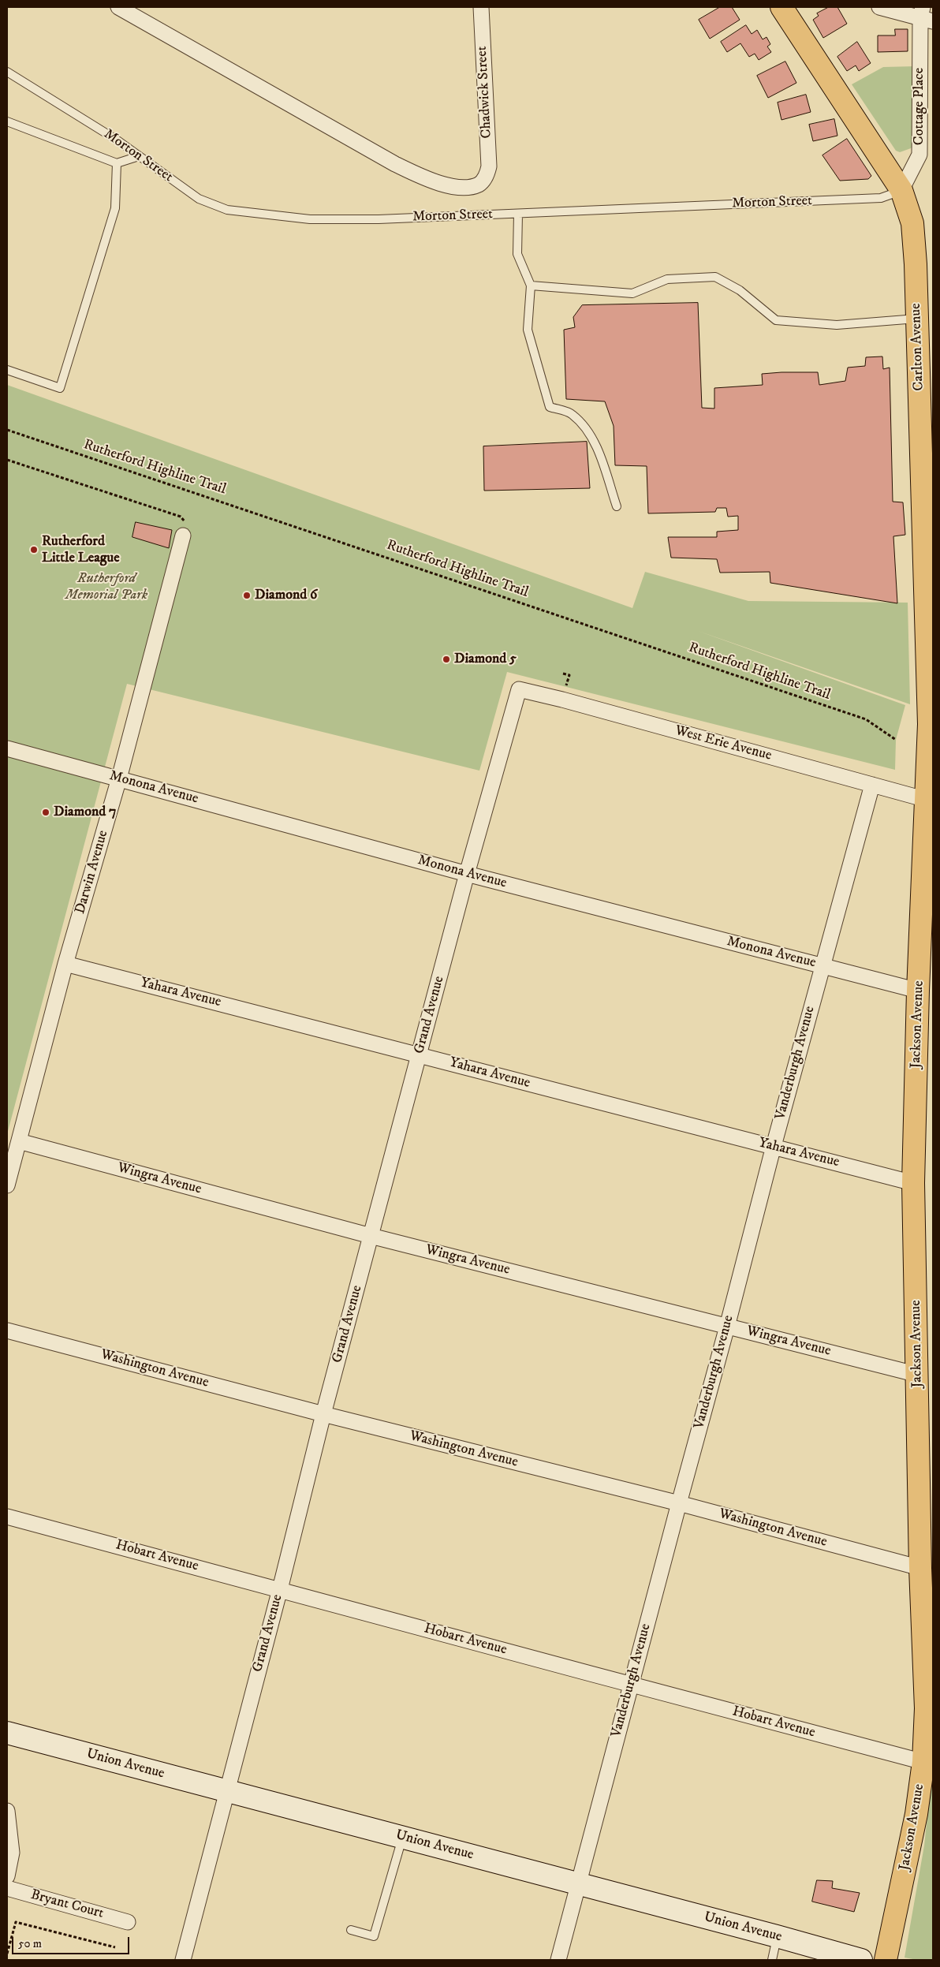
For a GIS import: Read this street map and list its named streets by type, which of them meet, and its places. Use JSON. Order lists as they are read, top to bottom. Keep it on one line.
{"streets":{"main road":["Carlton Avenue","Jackson Avenue","Union Avenue"],"street":["Chadwick Street","Cottage Place","Morton Street","West Erie Avenue","Monona Avenue","Darwin Avenue","Yahara Avenue","Grand Avenue","Vanderburgh Avenue","Wingra Avenue","Washington Avenue","Hobart Avenue","Bryant Court"],"path":["Rutherford Highline Trail"]},"crossings":[["Chadwick Street","Morton Street"],["Cottage Place","Morton Street"],["Cottage Place","Carlton Avenue"],["Morton Street","Carlton Avenue"],["Carlton Avenue","Jackson Avenue"],["West Erie Avenue","Grand Avenue"],["West Erie Avenue","Jackson Avenue"],["West Erie Avenue","Vanderburgh Avenue"],["Monona Avenue","Darwin Avenue"],["Monona Avenue","Grand Avenue"],["Monona Avenue","Jackson Avenue"],["Monona Avenue","Vanderburgh Avenue"],["Darwin Avenue","Yahara Avenue"],["Darwin Avenue","Wingra Avenue"],["Yahara Avenue","Grand Avenue"],["Yahara Avenue","Jackson Avenue"],["Yahara Avenue","Vanderburgh Avenue"],["Grand Avenue","Wingra Avenue"],["Grand Avenue","Washington Avenue"],["Grand Avenue","Hobart Avenue"],["Grand Avenue","Union Avenue"],["Jackson Avenue","Wingra Avenue"],["Jackson Avenue","Washington Avenue"],["Jackson Avenue","Hobart Avenue"],["Vanderburgh Avenue","Wingra Avenue"],["Vanderburgh Avenue","Washington Avenue"],["Vanderburgh Avenue","Hobart Avenue"],["Vanderburgh Avenue","Union Avenue"]],"parks":["Rutherford Memorial Park"],"places":["Rutherford Little League","Diamond 6","Diamond 5","Diamond 7"],"scale_bar":"50 m"}
